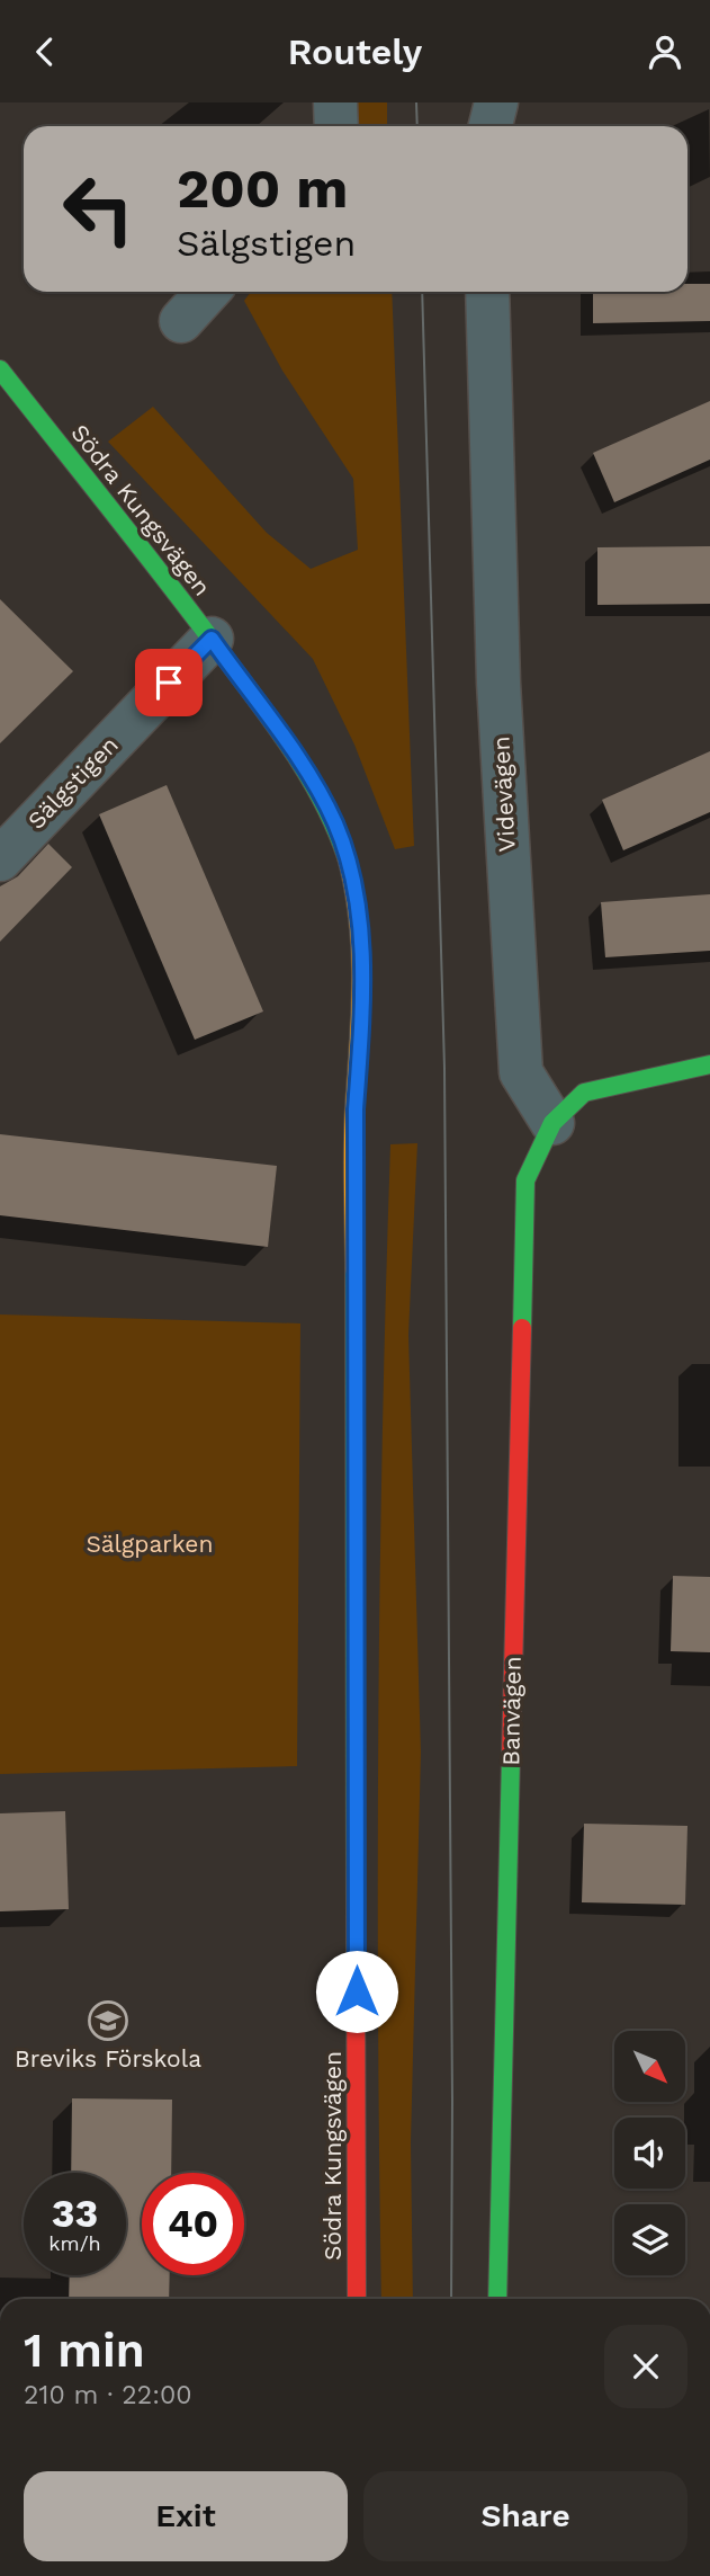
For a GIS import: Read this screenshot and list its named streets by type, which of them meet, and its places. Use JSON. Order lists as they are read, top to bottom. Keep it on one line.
{"streets":{"street":["Södra Kungsvägen","Sälgstigen","Videvägen","Banvägen"]},"crossings":[["Södra Kungsvägen","Sälgstigen"],["Videvägen","Banvägen"]],"parks":["Sälgparken"],"places":{"school or university":["Breviks Förskola"]},"north":"bottom right","page":{"header":"Routely","turn":["200 m","Sälgstigen"],"speed":"33 km/h","limit":"40","heading":["1 min","210 m · 22:00"],"buttons":["Exit","Share"]}}
